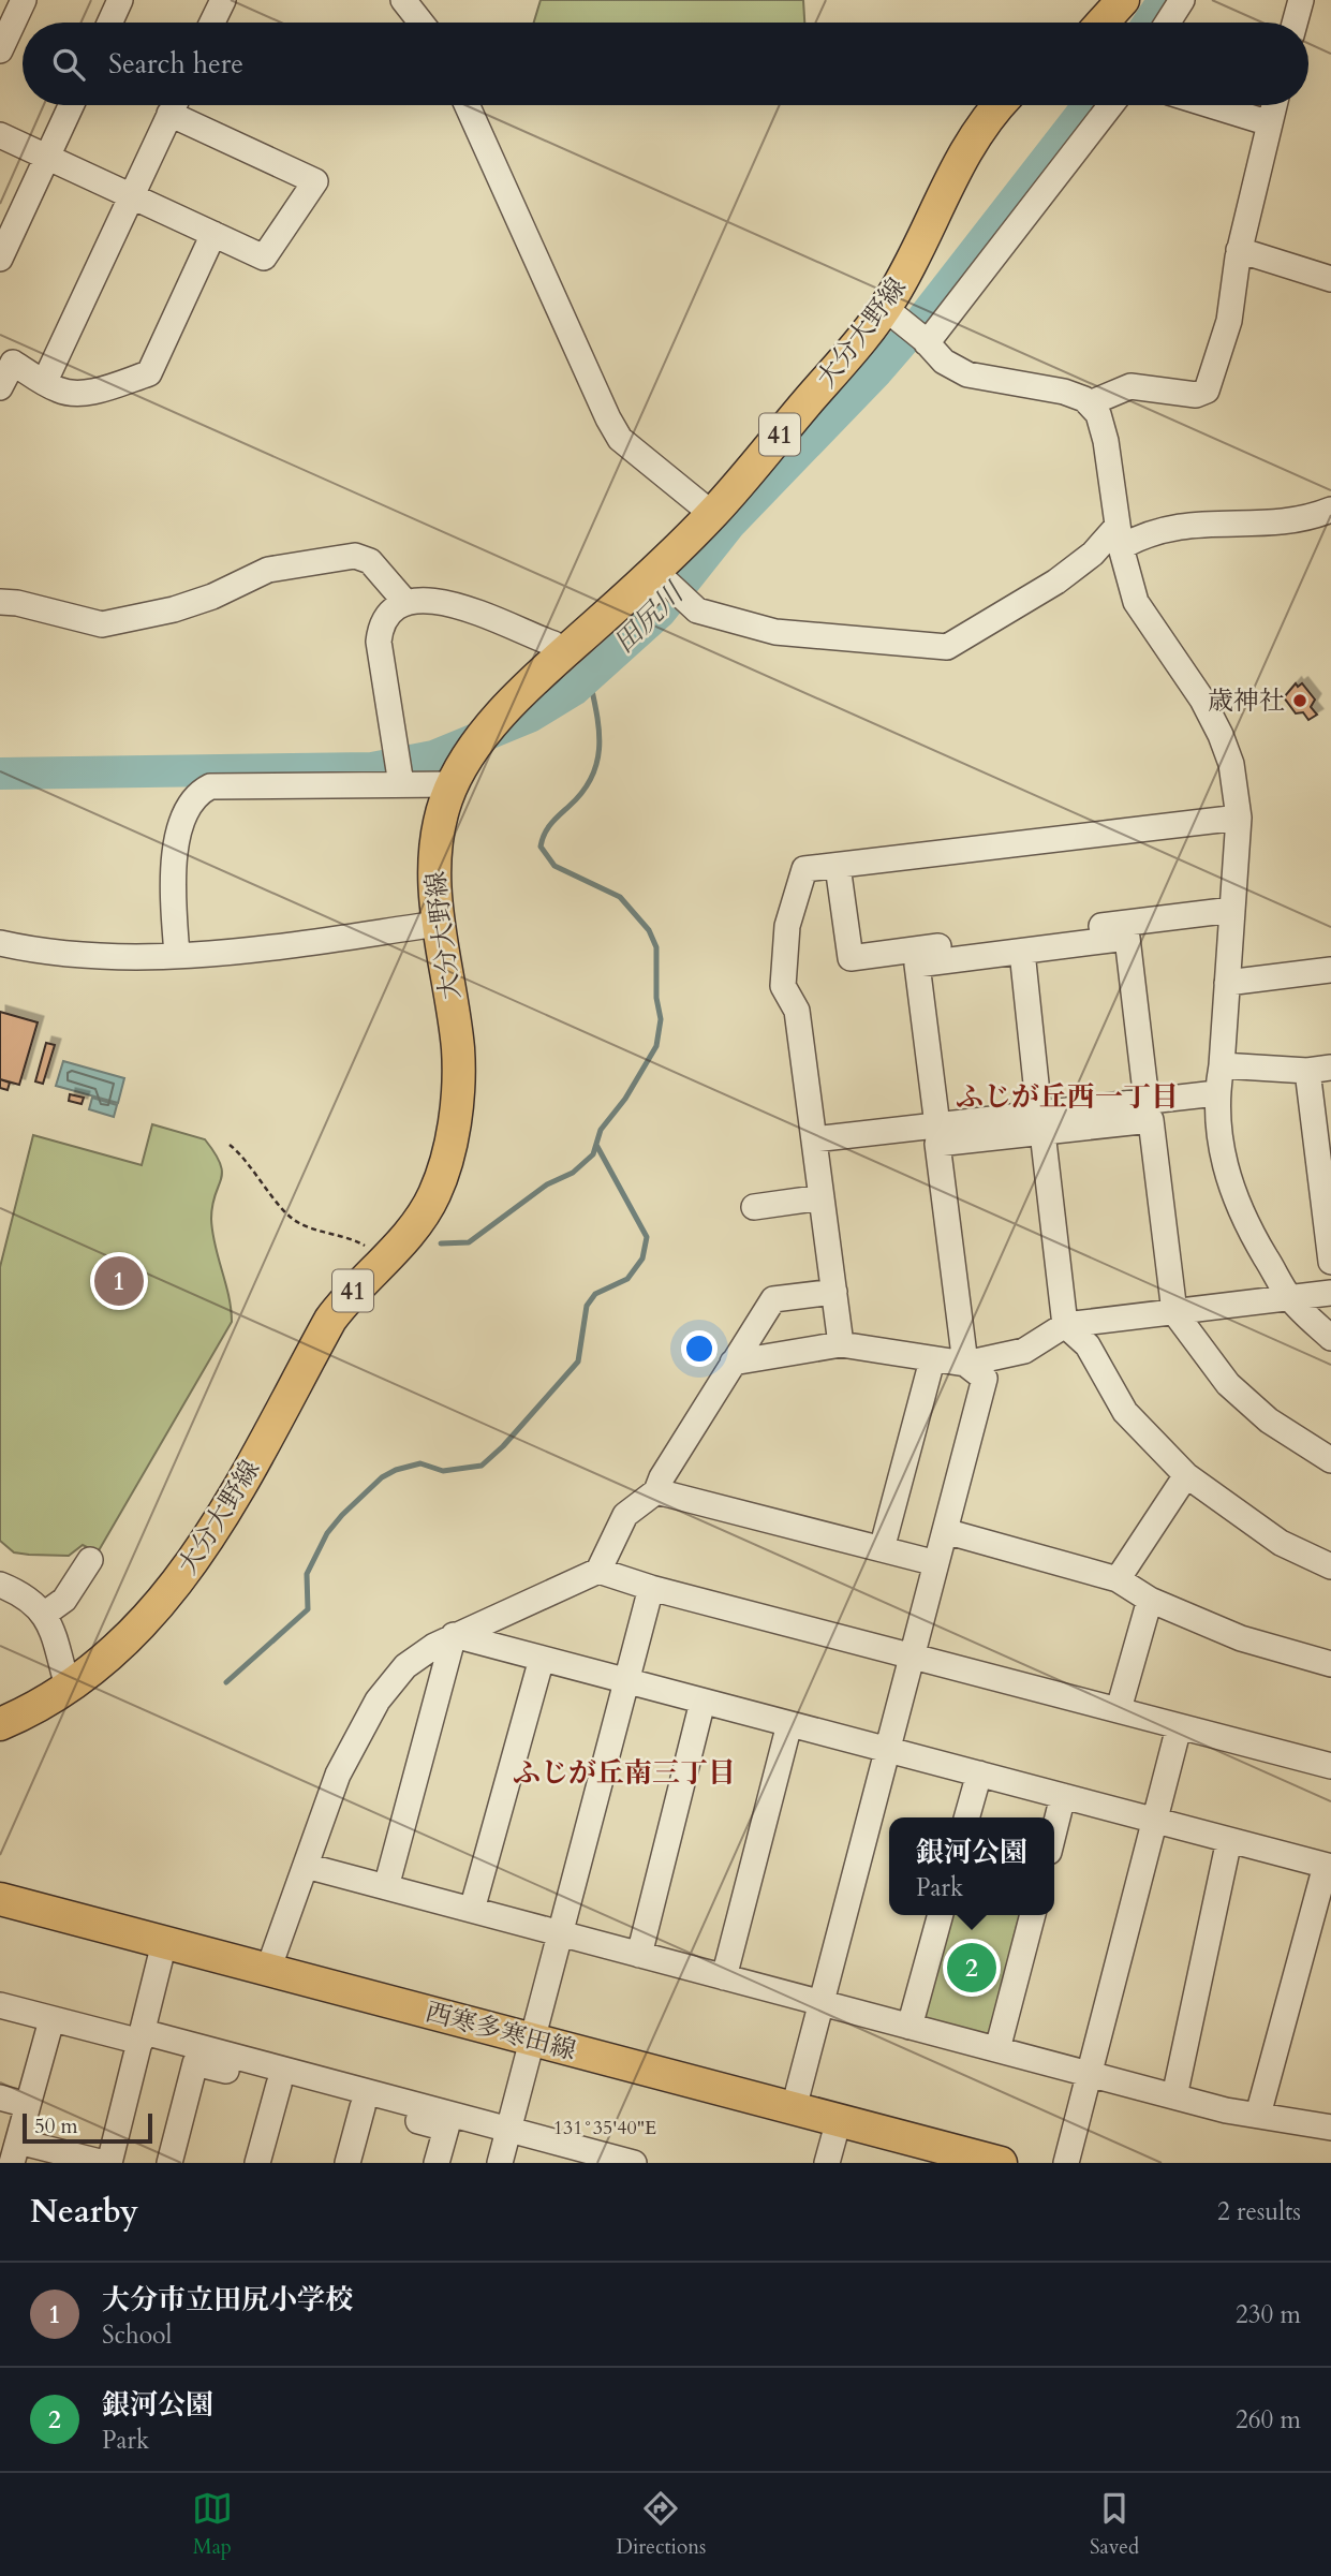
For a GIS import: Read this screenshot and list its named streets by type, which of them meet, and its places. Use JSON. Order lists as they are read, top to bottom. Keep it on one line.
{"streets":{"main road":["大分大野線","41","西寒多寒田線"]},"districts":["ふじが丘西一丁目","ふじが丘南三丁目"],"water":["田尻川"],"places":["歳神社"],"scale_bar":"50 m","page":{"search":"Search here","pins":["1","2"],"popup":["銀河公園","Park"],"scale":"50 m","heading":["Nearby","2 results"],"list":[{"mark":"1","name":"大分市立田尻小学校","note":"School","value":"230 m"},{"mark":"2","name":"銀河公園","note":"Park","value":"260 m"}],"nav":["Map","Directions","Saved"]},"coordinates":["131°35'40\"E"]}
